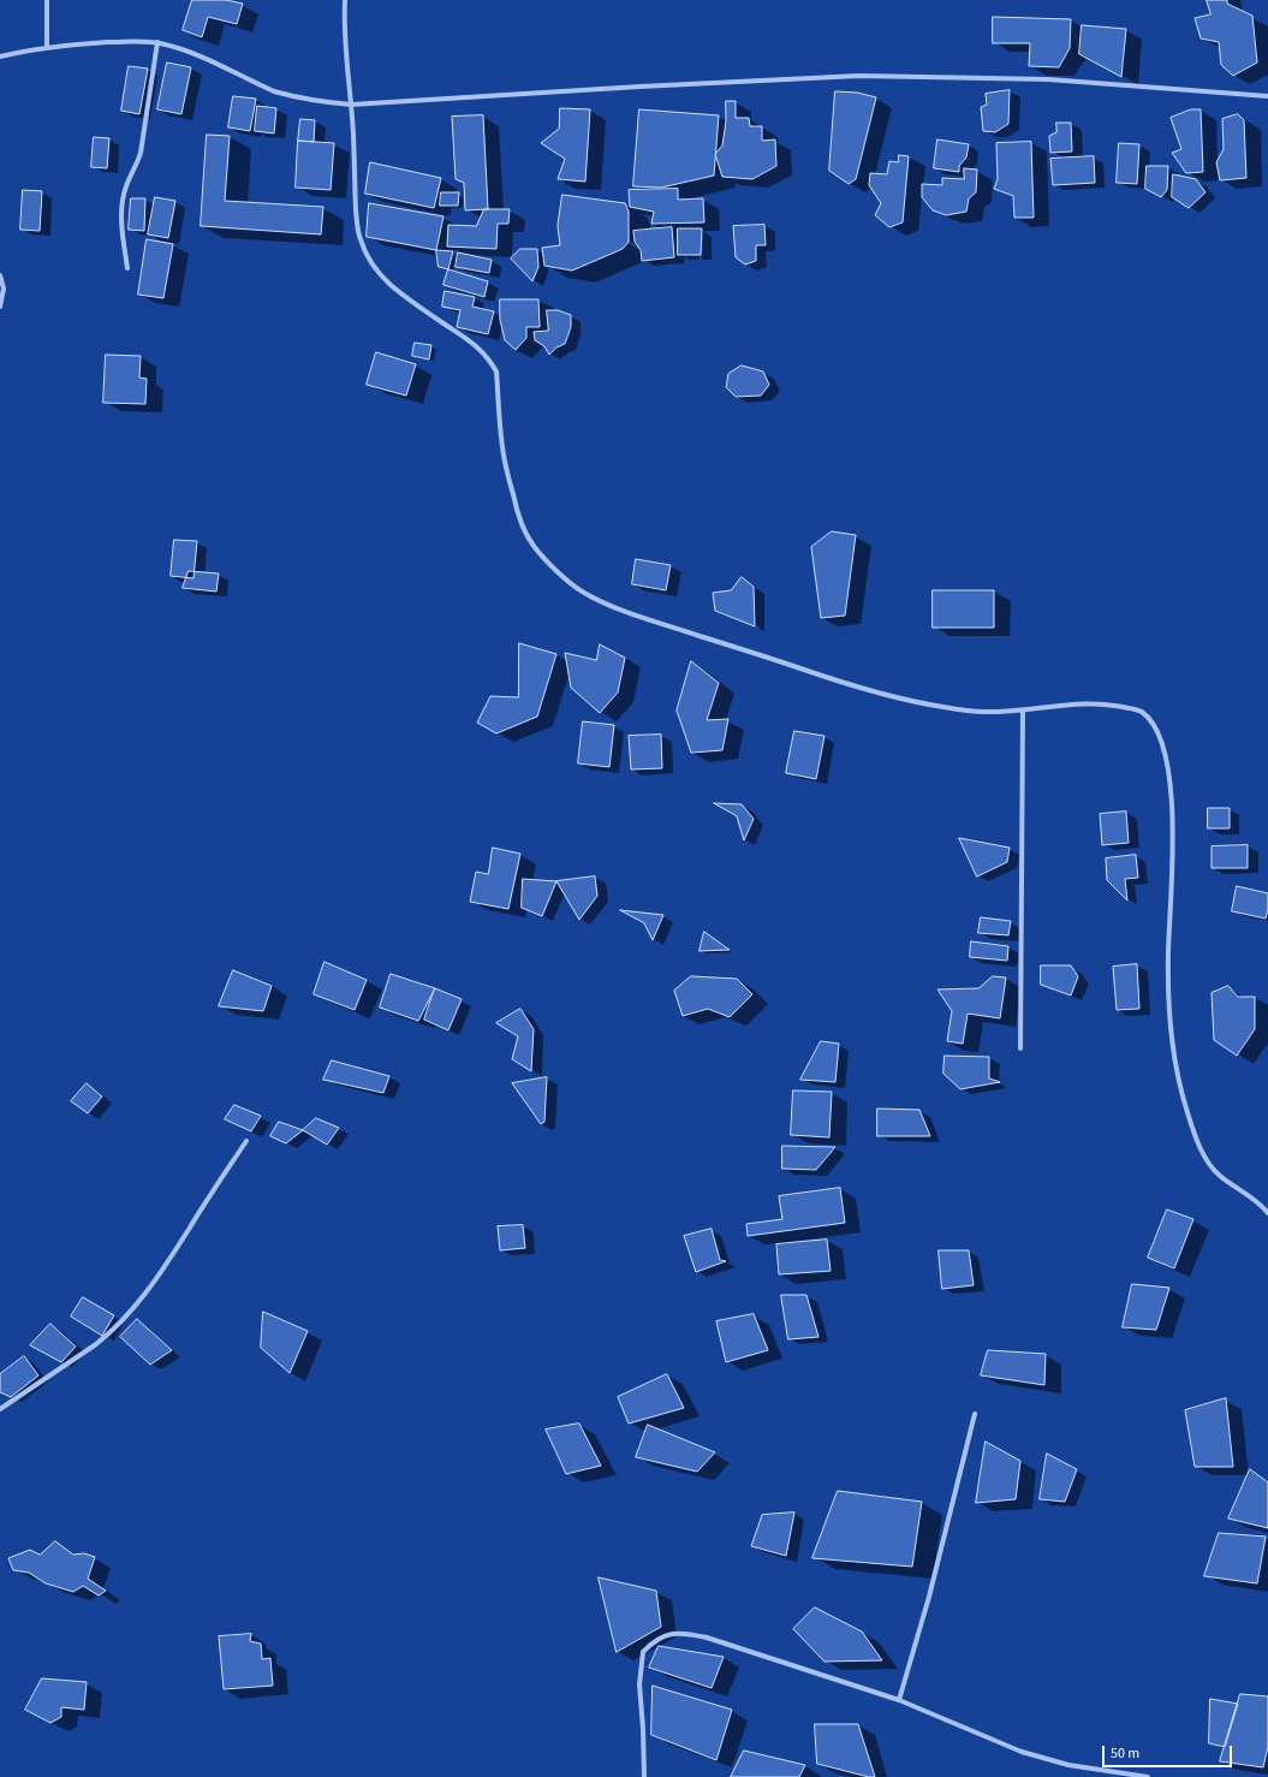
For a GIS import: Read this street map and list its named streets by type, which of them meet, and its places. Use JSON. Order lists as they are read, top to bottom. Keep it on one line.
{"scale_bar":"50 m"}
